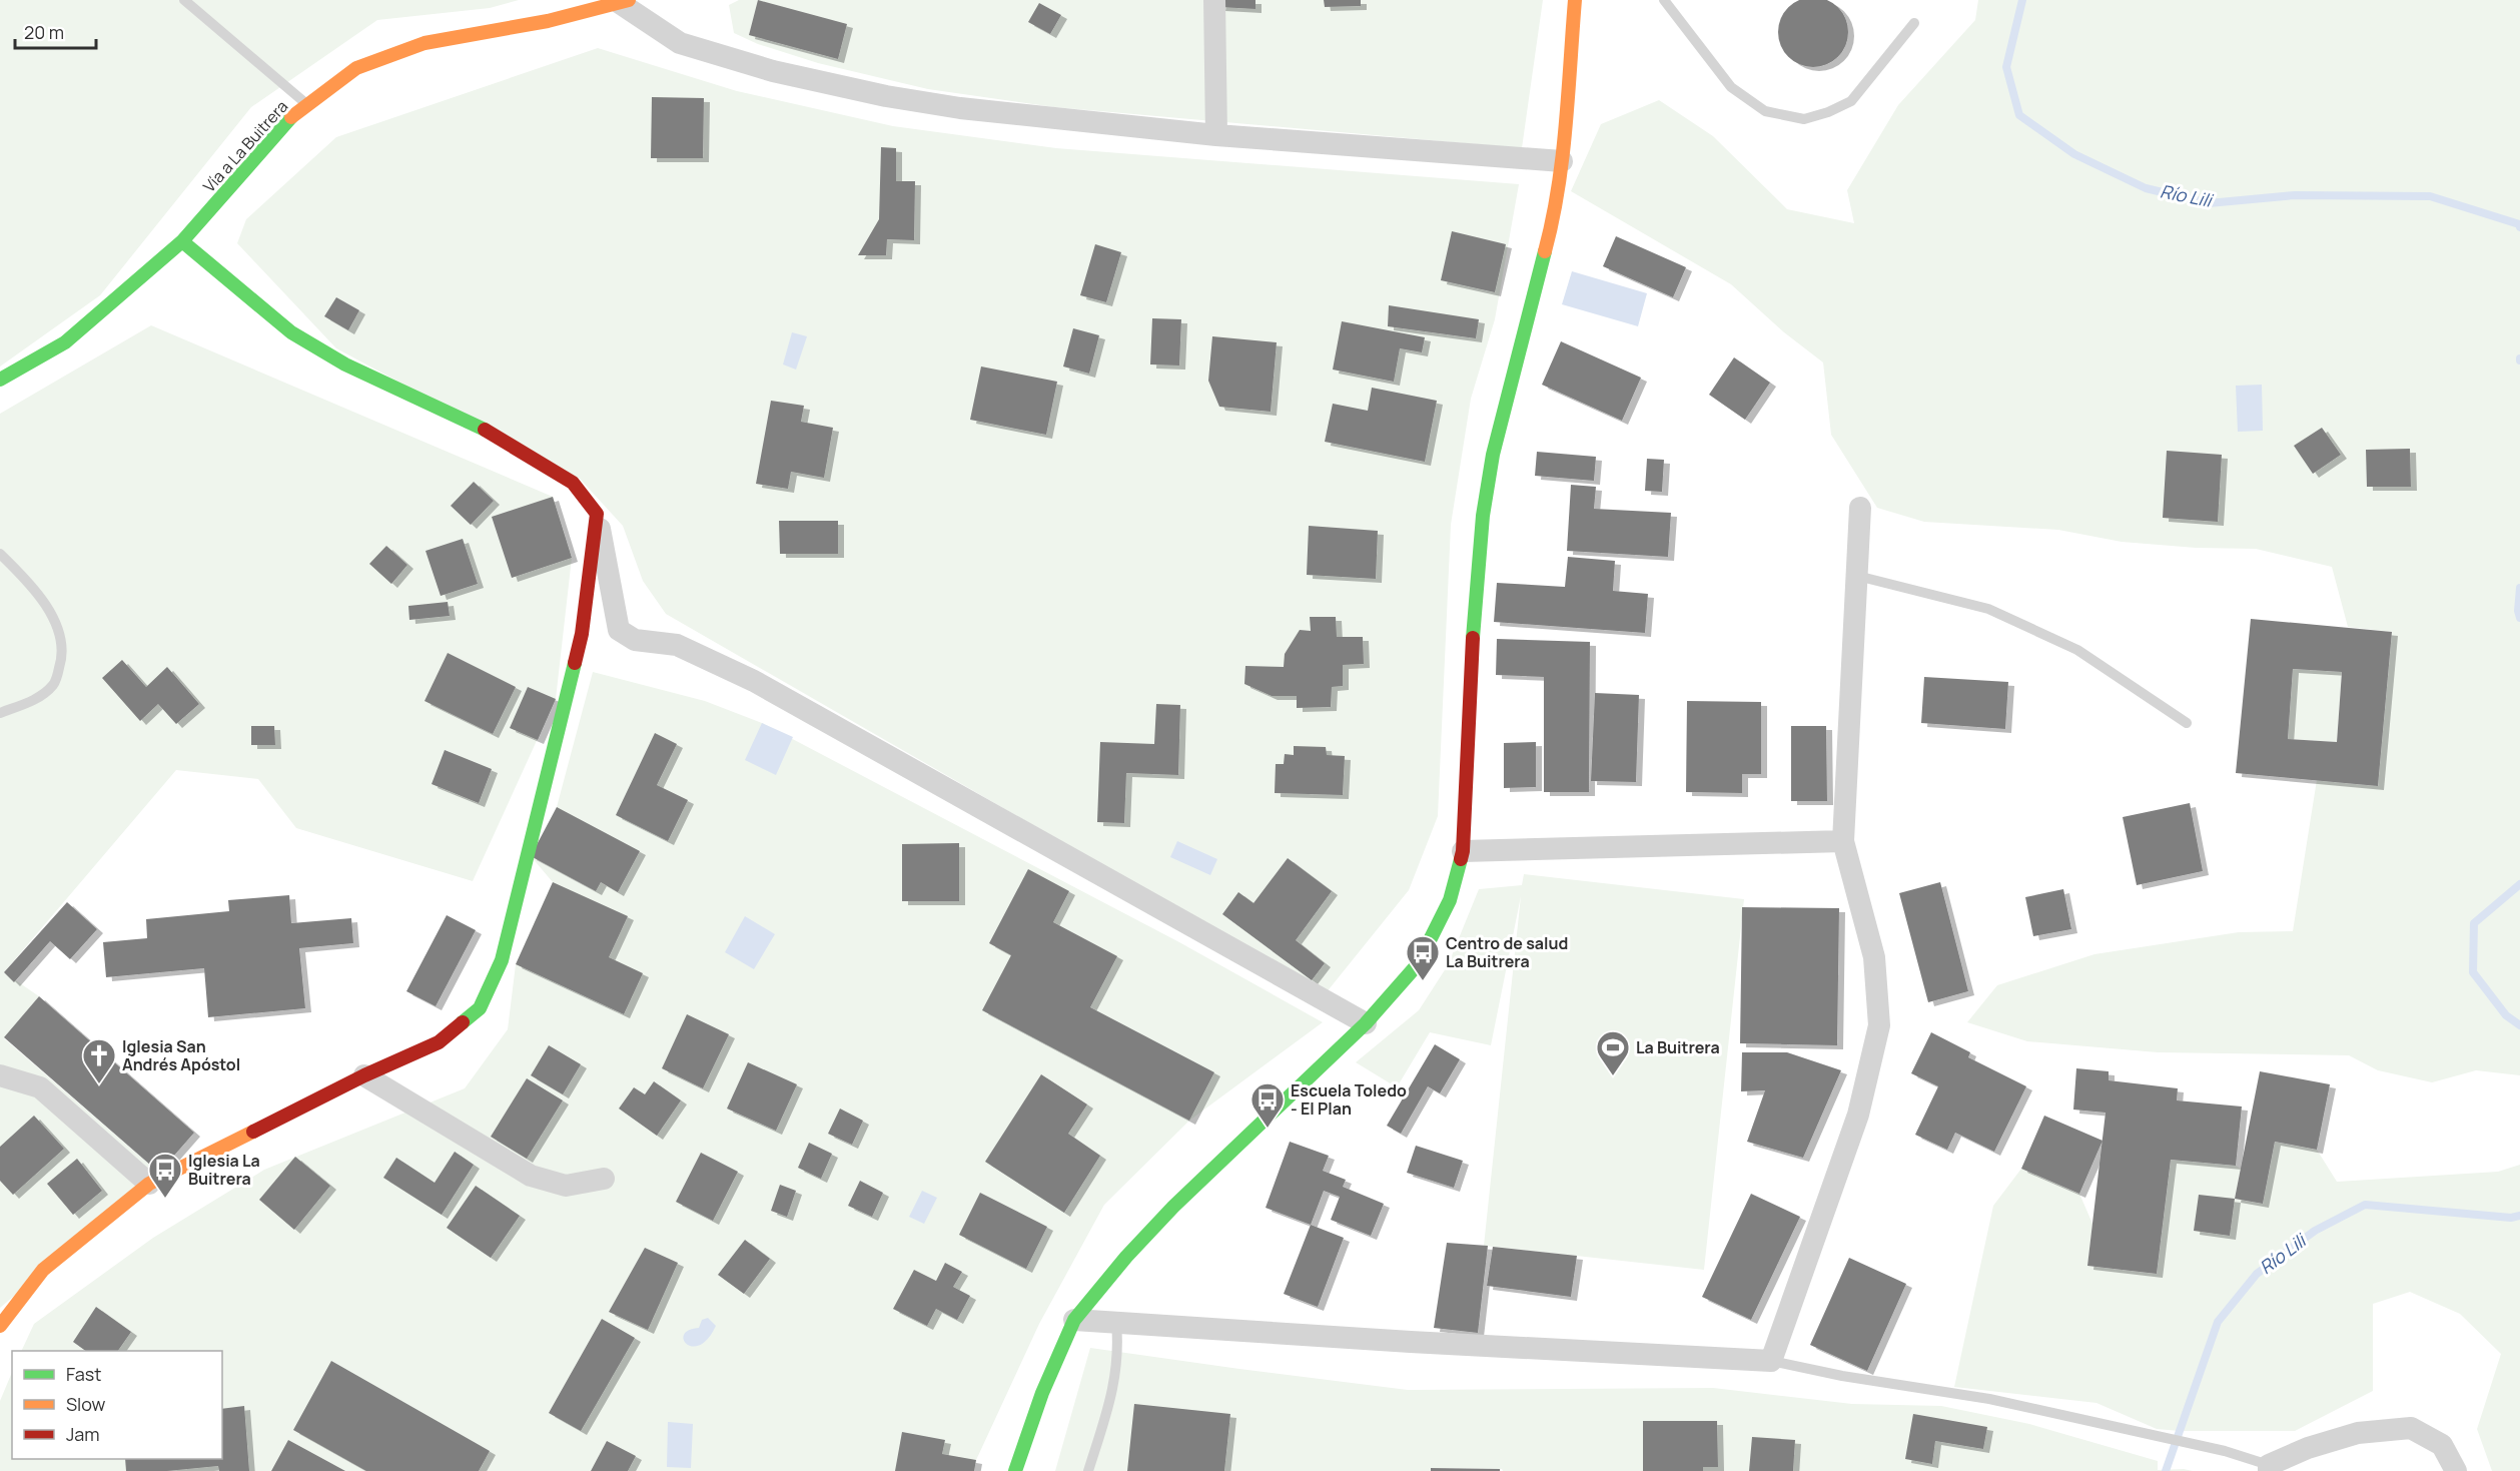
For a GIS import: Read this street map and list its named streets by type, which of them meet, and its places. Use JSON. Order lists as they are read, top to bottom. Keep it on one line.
{"streets":{"street":["Vía a La Buitrera"]},"water":["Río Lili"],"places":{"bus stop":["Centro de salud La Buitrera","Escuela Toledo - El Plan","Iglesia La Buitrera"],"sports":["La Buitrera"],"church":["Iglesia San Andrés Apóstol"]},"legend":["Fast","Slow","Jam"],"scale_bar":"20 m"}
